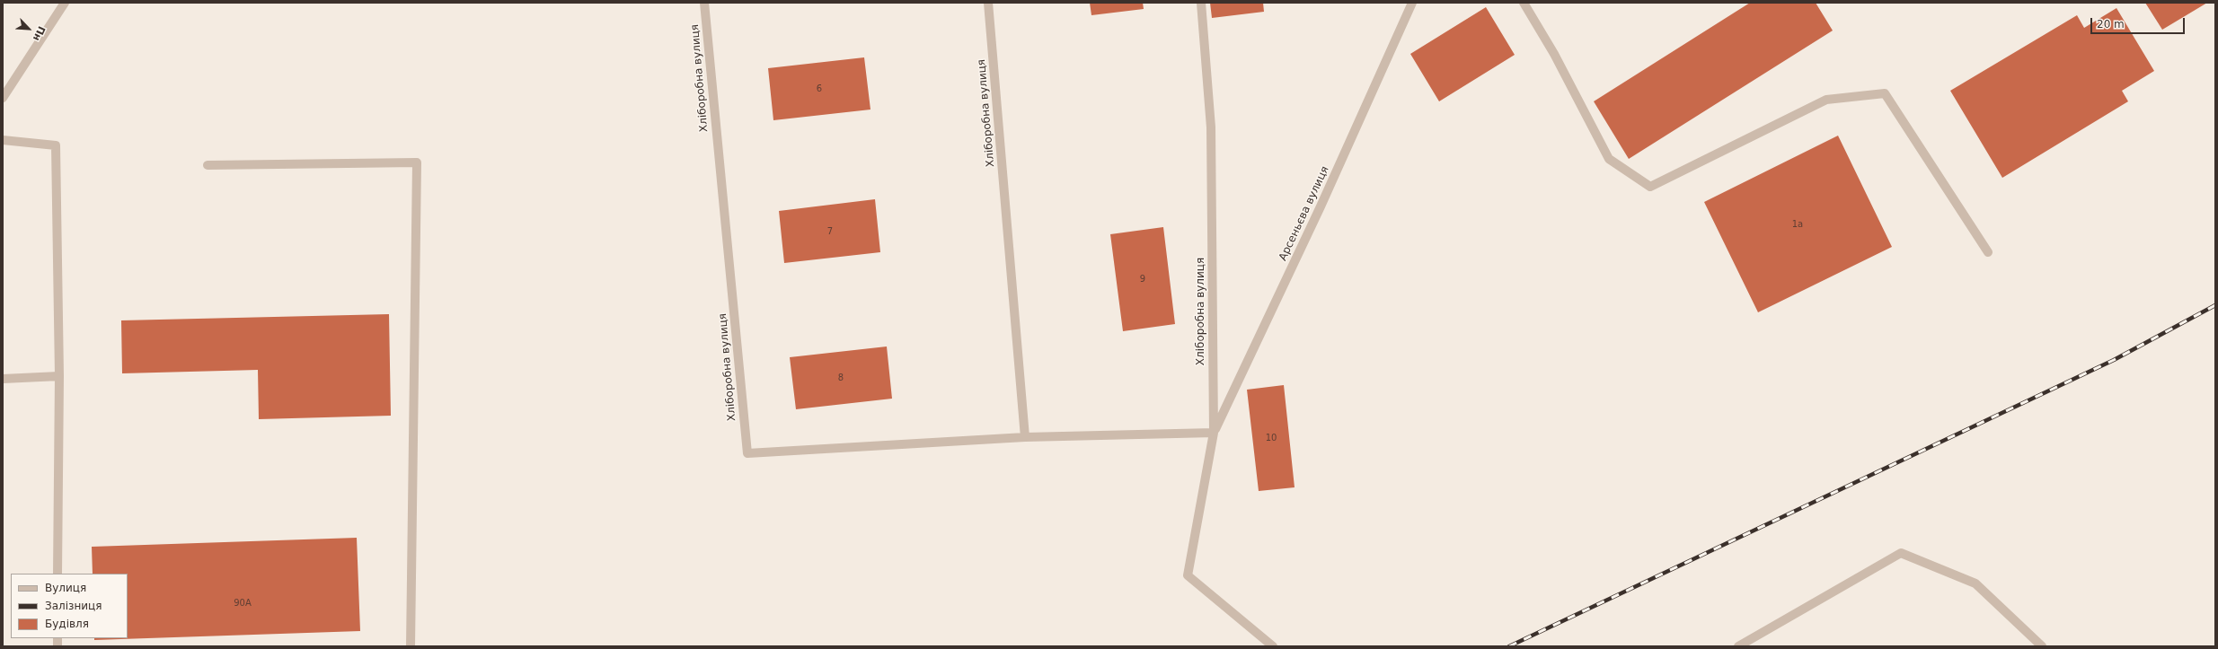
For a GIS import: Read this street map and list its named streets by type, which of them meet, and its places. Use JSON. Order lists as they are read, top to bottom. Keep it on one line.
{"streets":{"street":["Хліборобна вулиця","Арсеньєва вулиця"]},"crossings":[["Хліборобна вулиця","Арсеньєва вулиця"]],"house_numbers":["6","1а","7","9","8","10","90А"],"legend":["Вулиця","Залізниця","Будівля"],"scale_bar":"20 m","north":"bottom right"}
